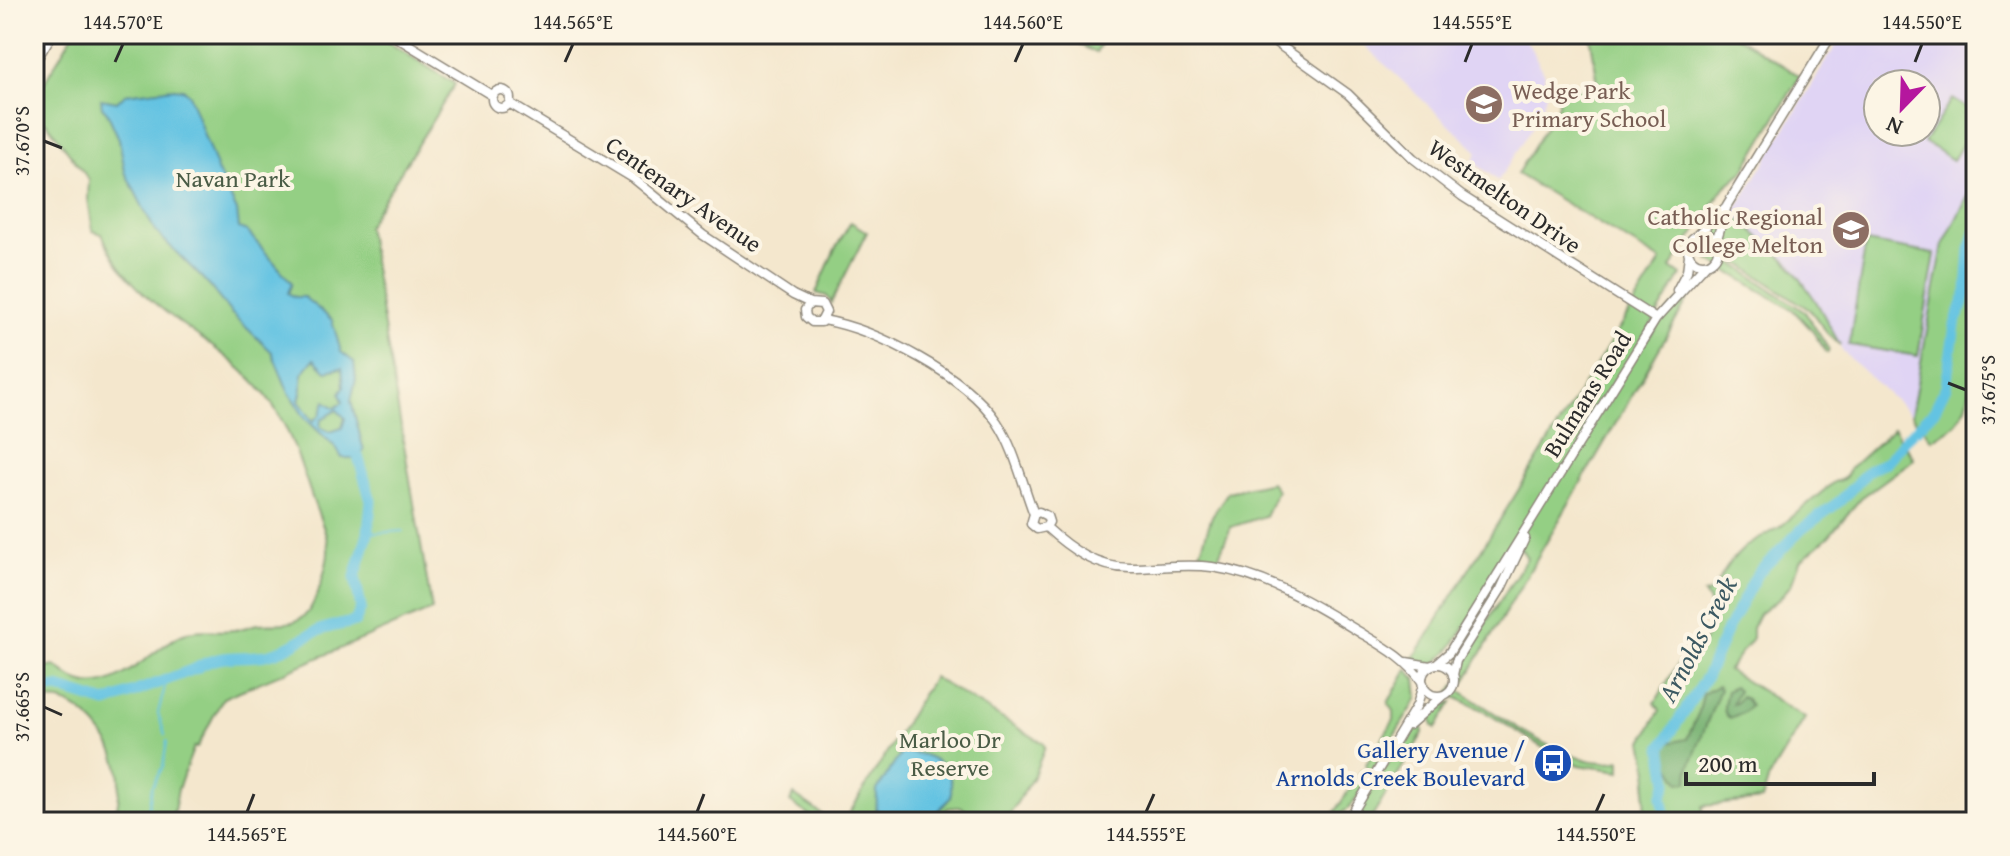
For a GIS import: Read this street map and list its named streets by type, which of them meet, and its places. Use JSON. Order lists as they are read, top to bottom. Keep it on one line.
{"streets":{"street":["Centenary Avenue","Westmelton Drive","Bulmans Road"]},"crossings":[["Westmelton Drive","Bulmans Road"]],"water":["Arnolds Creek"],"parks":["Navan Park","Marloo Dr Reserve"],"places":{"school or university":["Wedge Park Primary School","Catholic Regional College Melton"],"bus stop":["Gallery Avenue / Arnolds Creek Boulevard"]},"scale_bar":"200 m","north":"bottom left","coordinates":["144.570°E","144.565°E","144.560°E","144.555°E","144.550°E","37.670°S","37.675°S","37.665°S"]}
